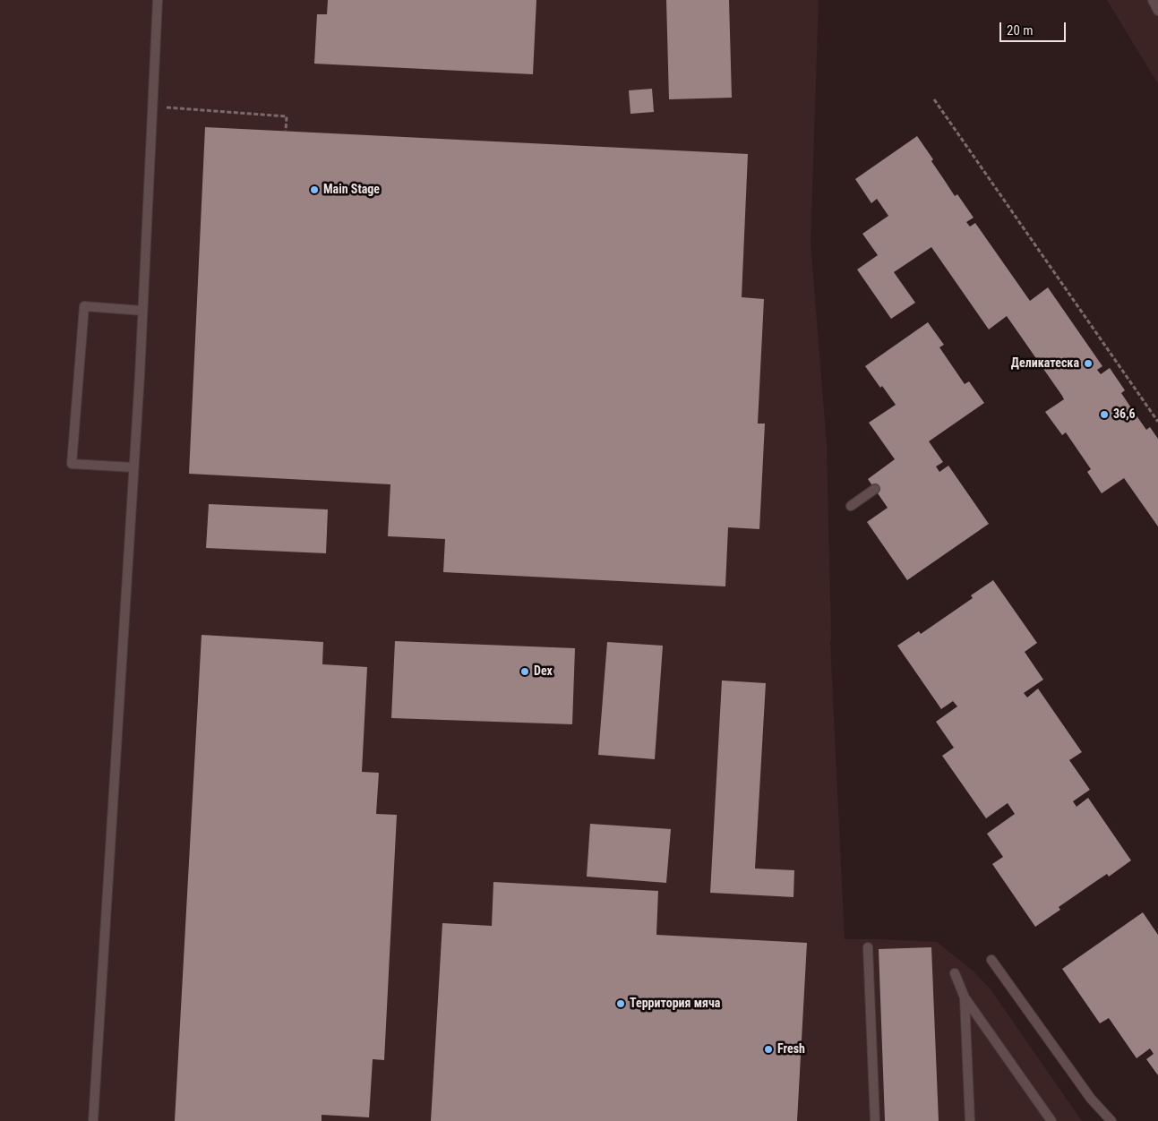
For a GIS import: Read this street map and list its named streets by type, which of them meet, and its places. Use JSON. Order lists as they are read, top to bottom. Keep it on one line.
{"places":["Main Stage","Деликатеска","36,6","Dex","Территория мяча","Fresh"],"scale_bar":"20 m"}
